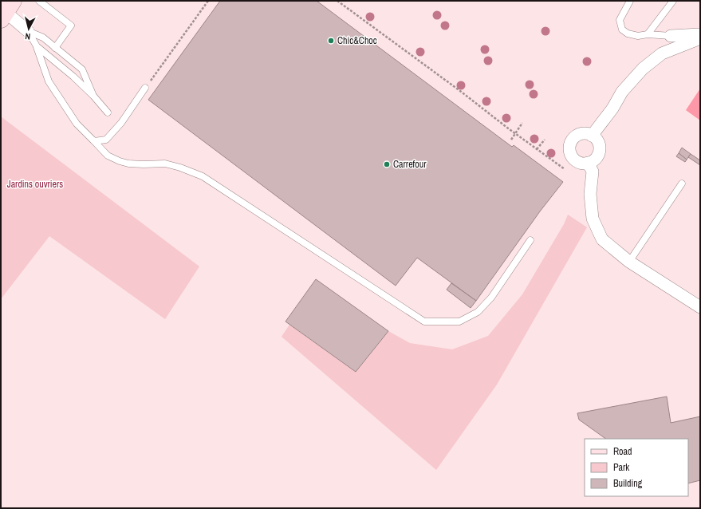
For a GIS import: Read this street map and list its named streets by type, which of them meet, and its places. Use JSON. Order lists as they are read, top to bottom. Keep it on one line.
{"parks":["Jardins ouvriers"],"places":["Chic&Choc","Carrefour"],"legend":["Road","Park","Building"],"north":"bottom"}
